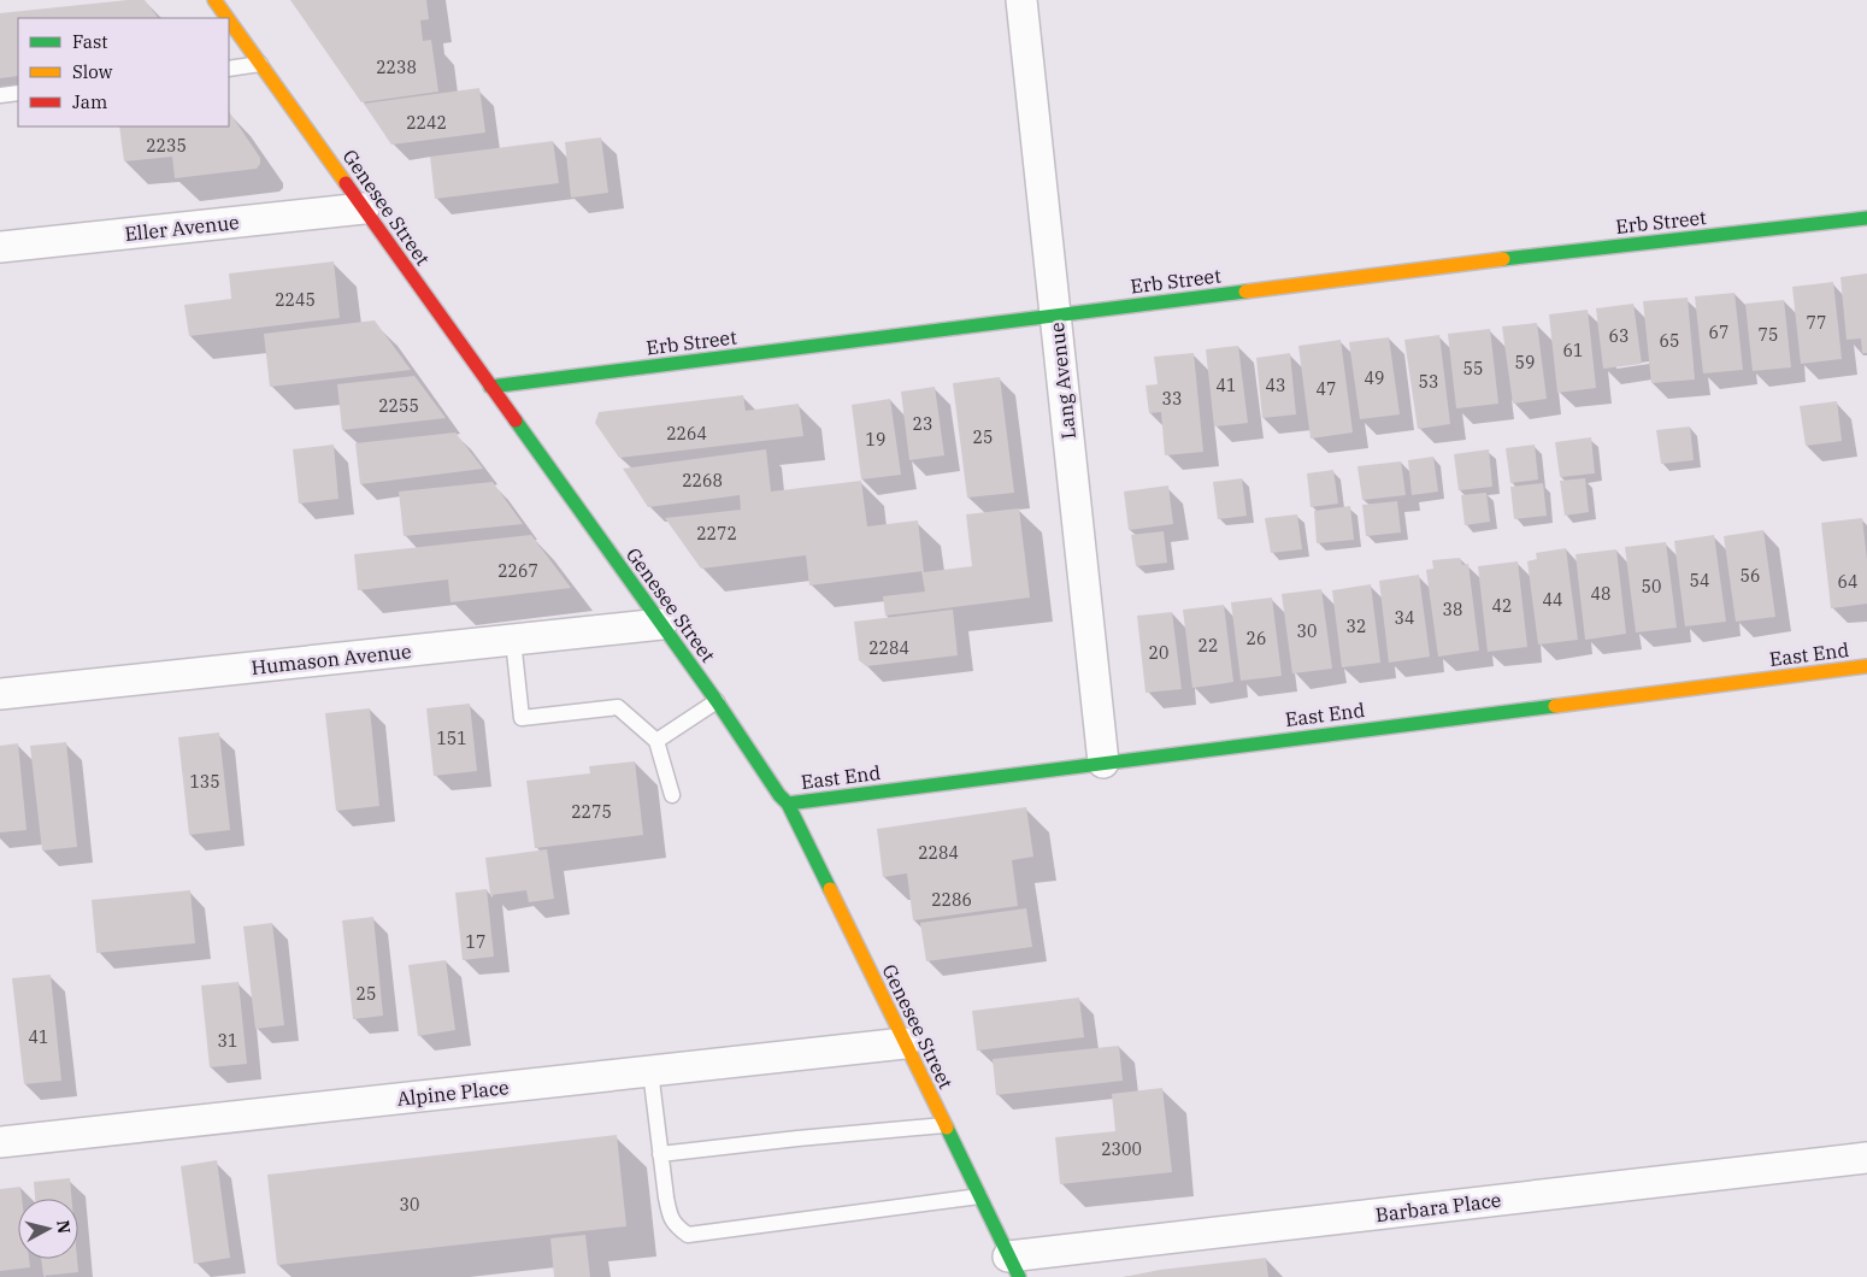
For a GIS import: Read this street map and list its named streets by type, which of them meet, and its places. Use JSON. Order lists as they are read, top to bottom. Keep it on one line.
{"streets":{"street":["Genesee Street","Erb Street","Eller Avenue","Lang Avenue","East End","Humason Avenue","Alpine Place","Barbara Place"]},"crossings":[["Genesee Street","Erb Street"],["Genesee Street","Eller Avenue"],["Genesee Street","East End"],["Genesee Street","Humason Avenue"],["Genesee Street","Alpine Place"],["Genesee Street","Barbara Place"],["Erb Street","Lang Avenue"],["Lang Avenue","East End"]],"house_numbers":["2238","2242","2235","2245","77","67","75","63","65","61","59","55","49","53","41","43","47","33","2255","23","2264","25","19","2268","2272","2267","56","54","64","50","48","44","42","38","34","32","30","26","22","2284","20","151","135","2275","2284","2286","17","25","41","31","2300","30"],"legend":["Fast","Slow","Jam"],"north":"right"}
